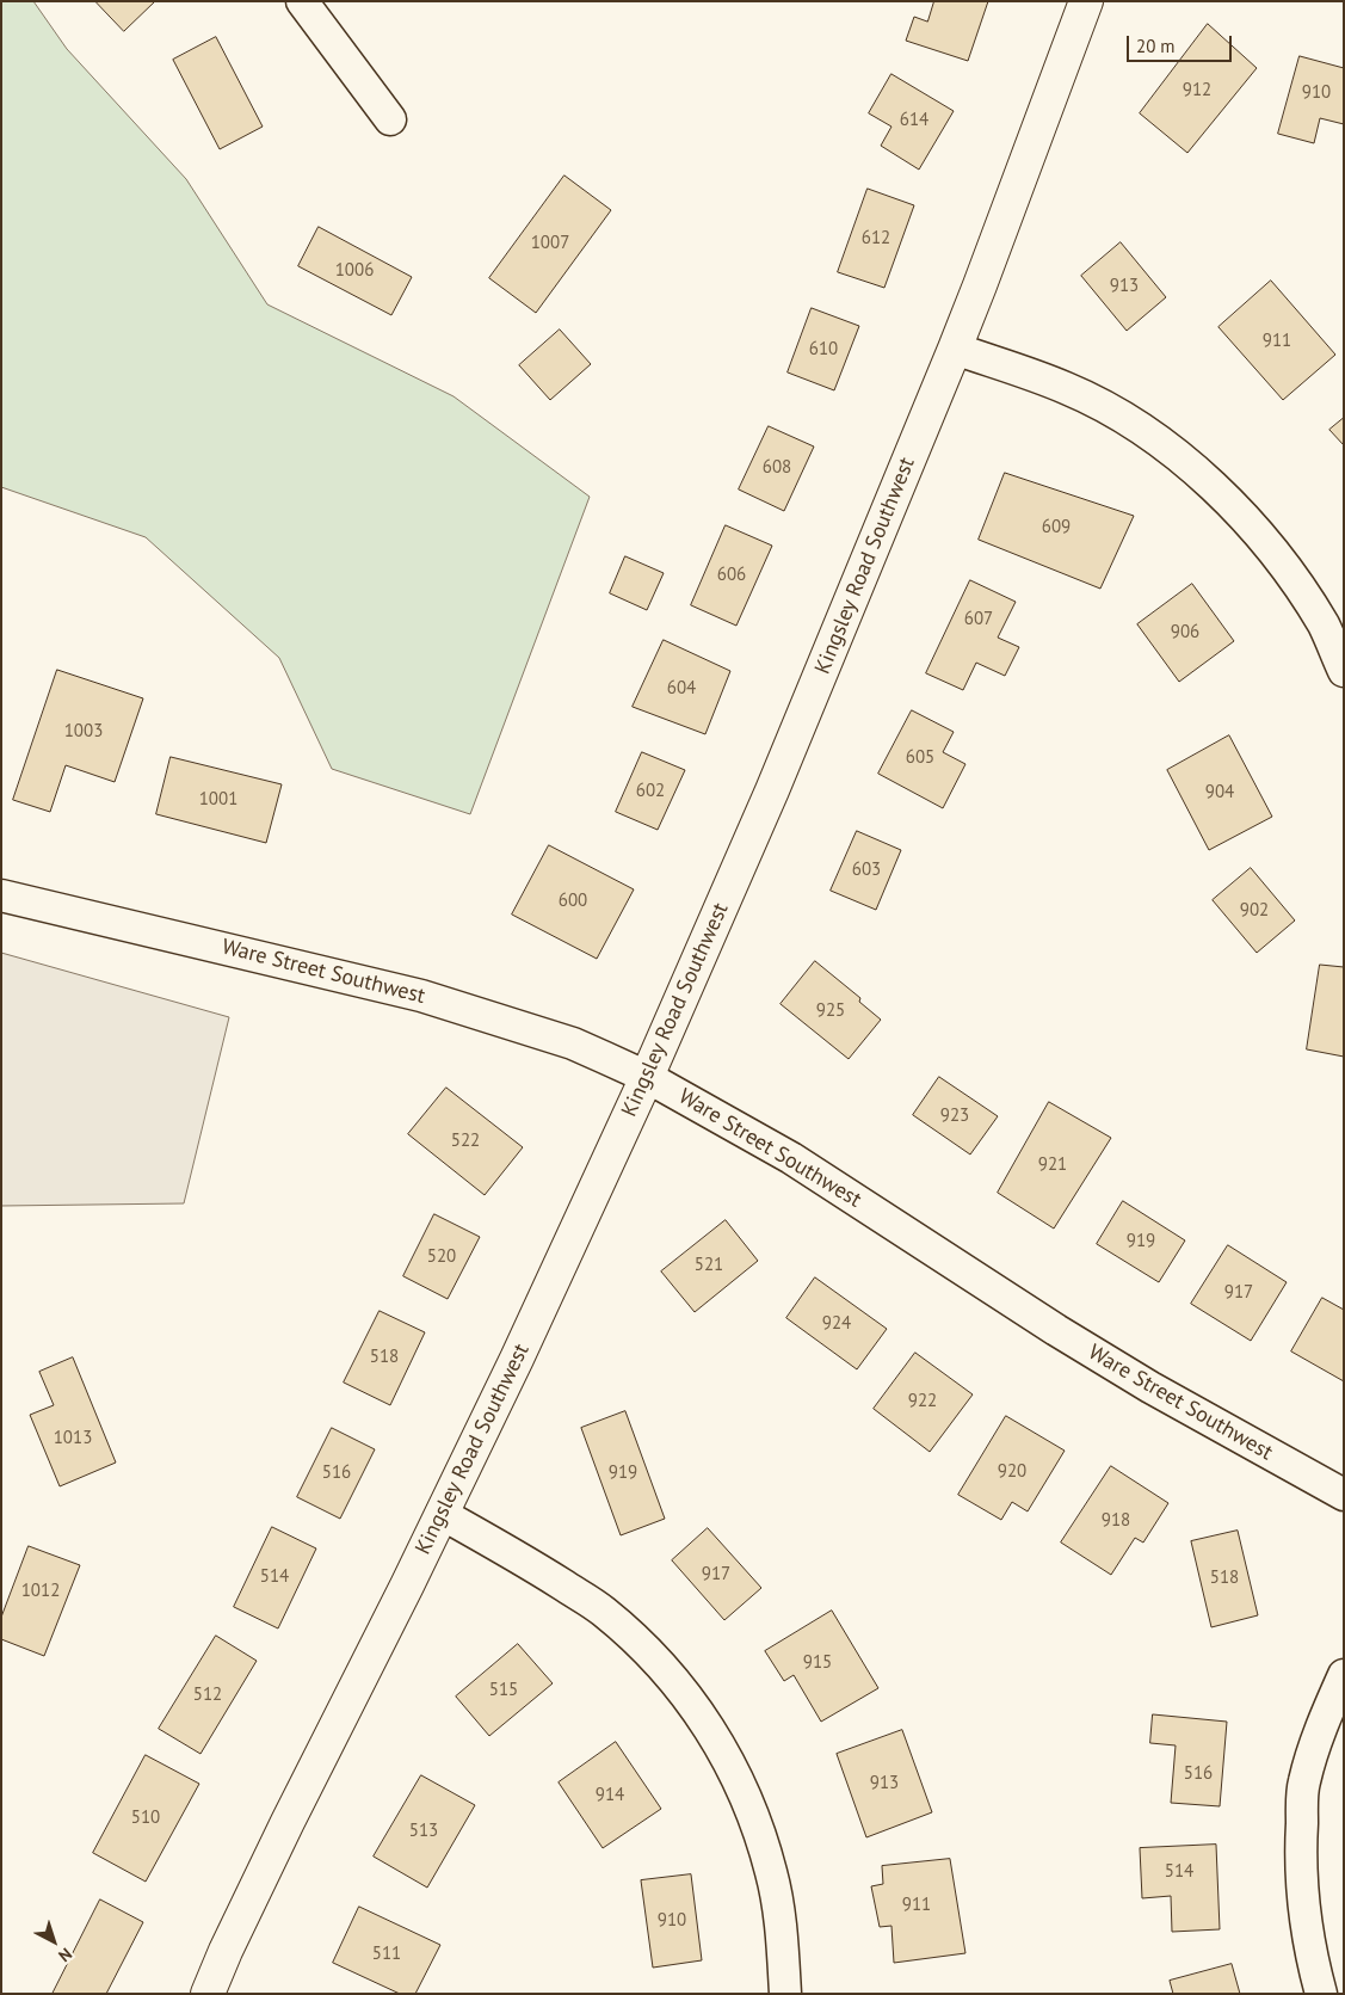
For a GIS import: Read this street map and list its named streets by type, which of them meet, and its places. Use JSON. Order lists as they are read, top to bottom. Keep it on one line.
{"streets":{"street":["Kingsley Road Southwest","Ware Street Southwest"]},"crossings":[["Kingsley Road Southwest","Ware Street Southwest"]],"house_numbers":["912","910","614","612","1007","1006","913","911","610","608","609","606","607","906","604","1003","605","602","904","1001","603","600","902","925","923","522","921","919","520","521","917","924","518","922","1013","920","516","919","918","917","514","518","1012","915","515","512","516","913","914","510","513","514","911","910","511"],"scale_bar":"20 m","north":"bottom right"}
